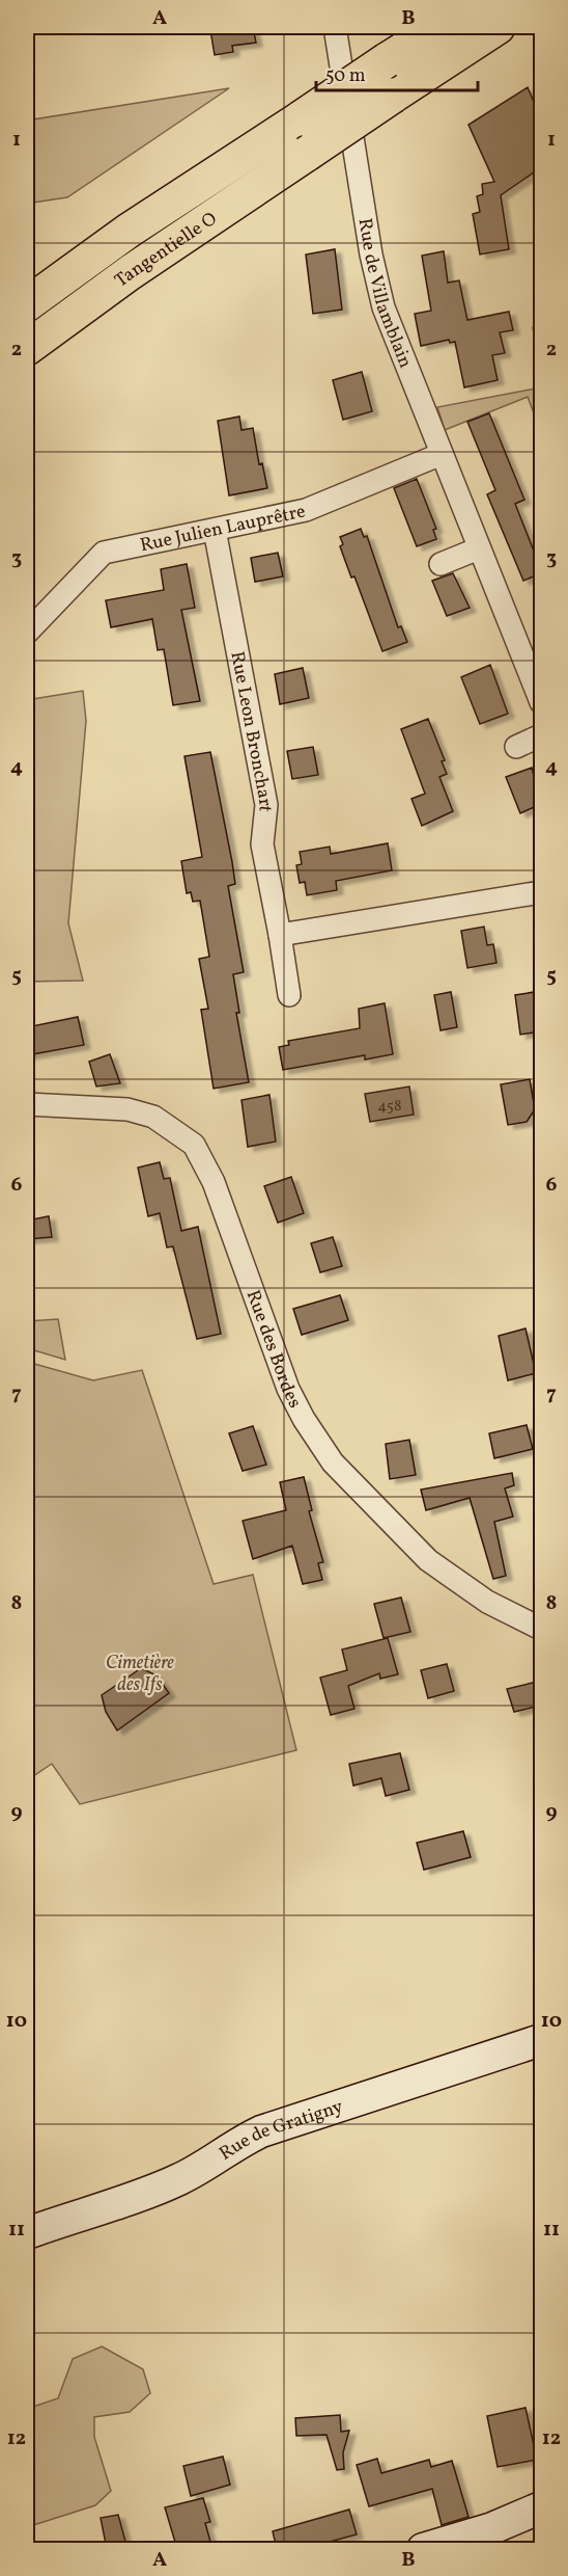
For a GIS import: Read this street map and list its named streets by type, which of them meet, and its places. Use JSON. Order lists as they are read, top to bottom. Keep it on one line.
{"streets":{"main road":["Tangentielle O"],"street":["Rue de Villamblain","Rue Julien Lauprêtre","Rue Leon Bronchart","Rue des Bordes","Rue de Gratigny"]},"crossings":[["Rue de Villamblain","Rue Julien Lauprêtre"],["Rue Julien Lauprêtre","Rue Leon Bronchart"]],"parks":["Cimetière des Ifs"],"house_numbers":["458"],"scale_bar":"50 m","grid":{"columns":["A","B"],"rows":["1","2","3","4","5","6","7","8","9","10","11","12"]}}
